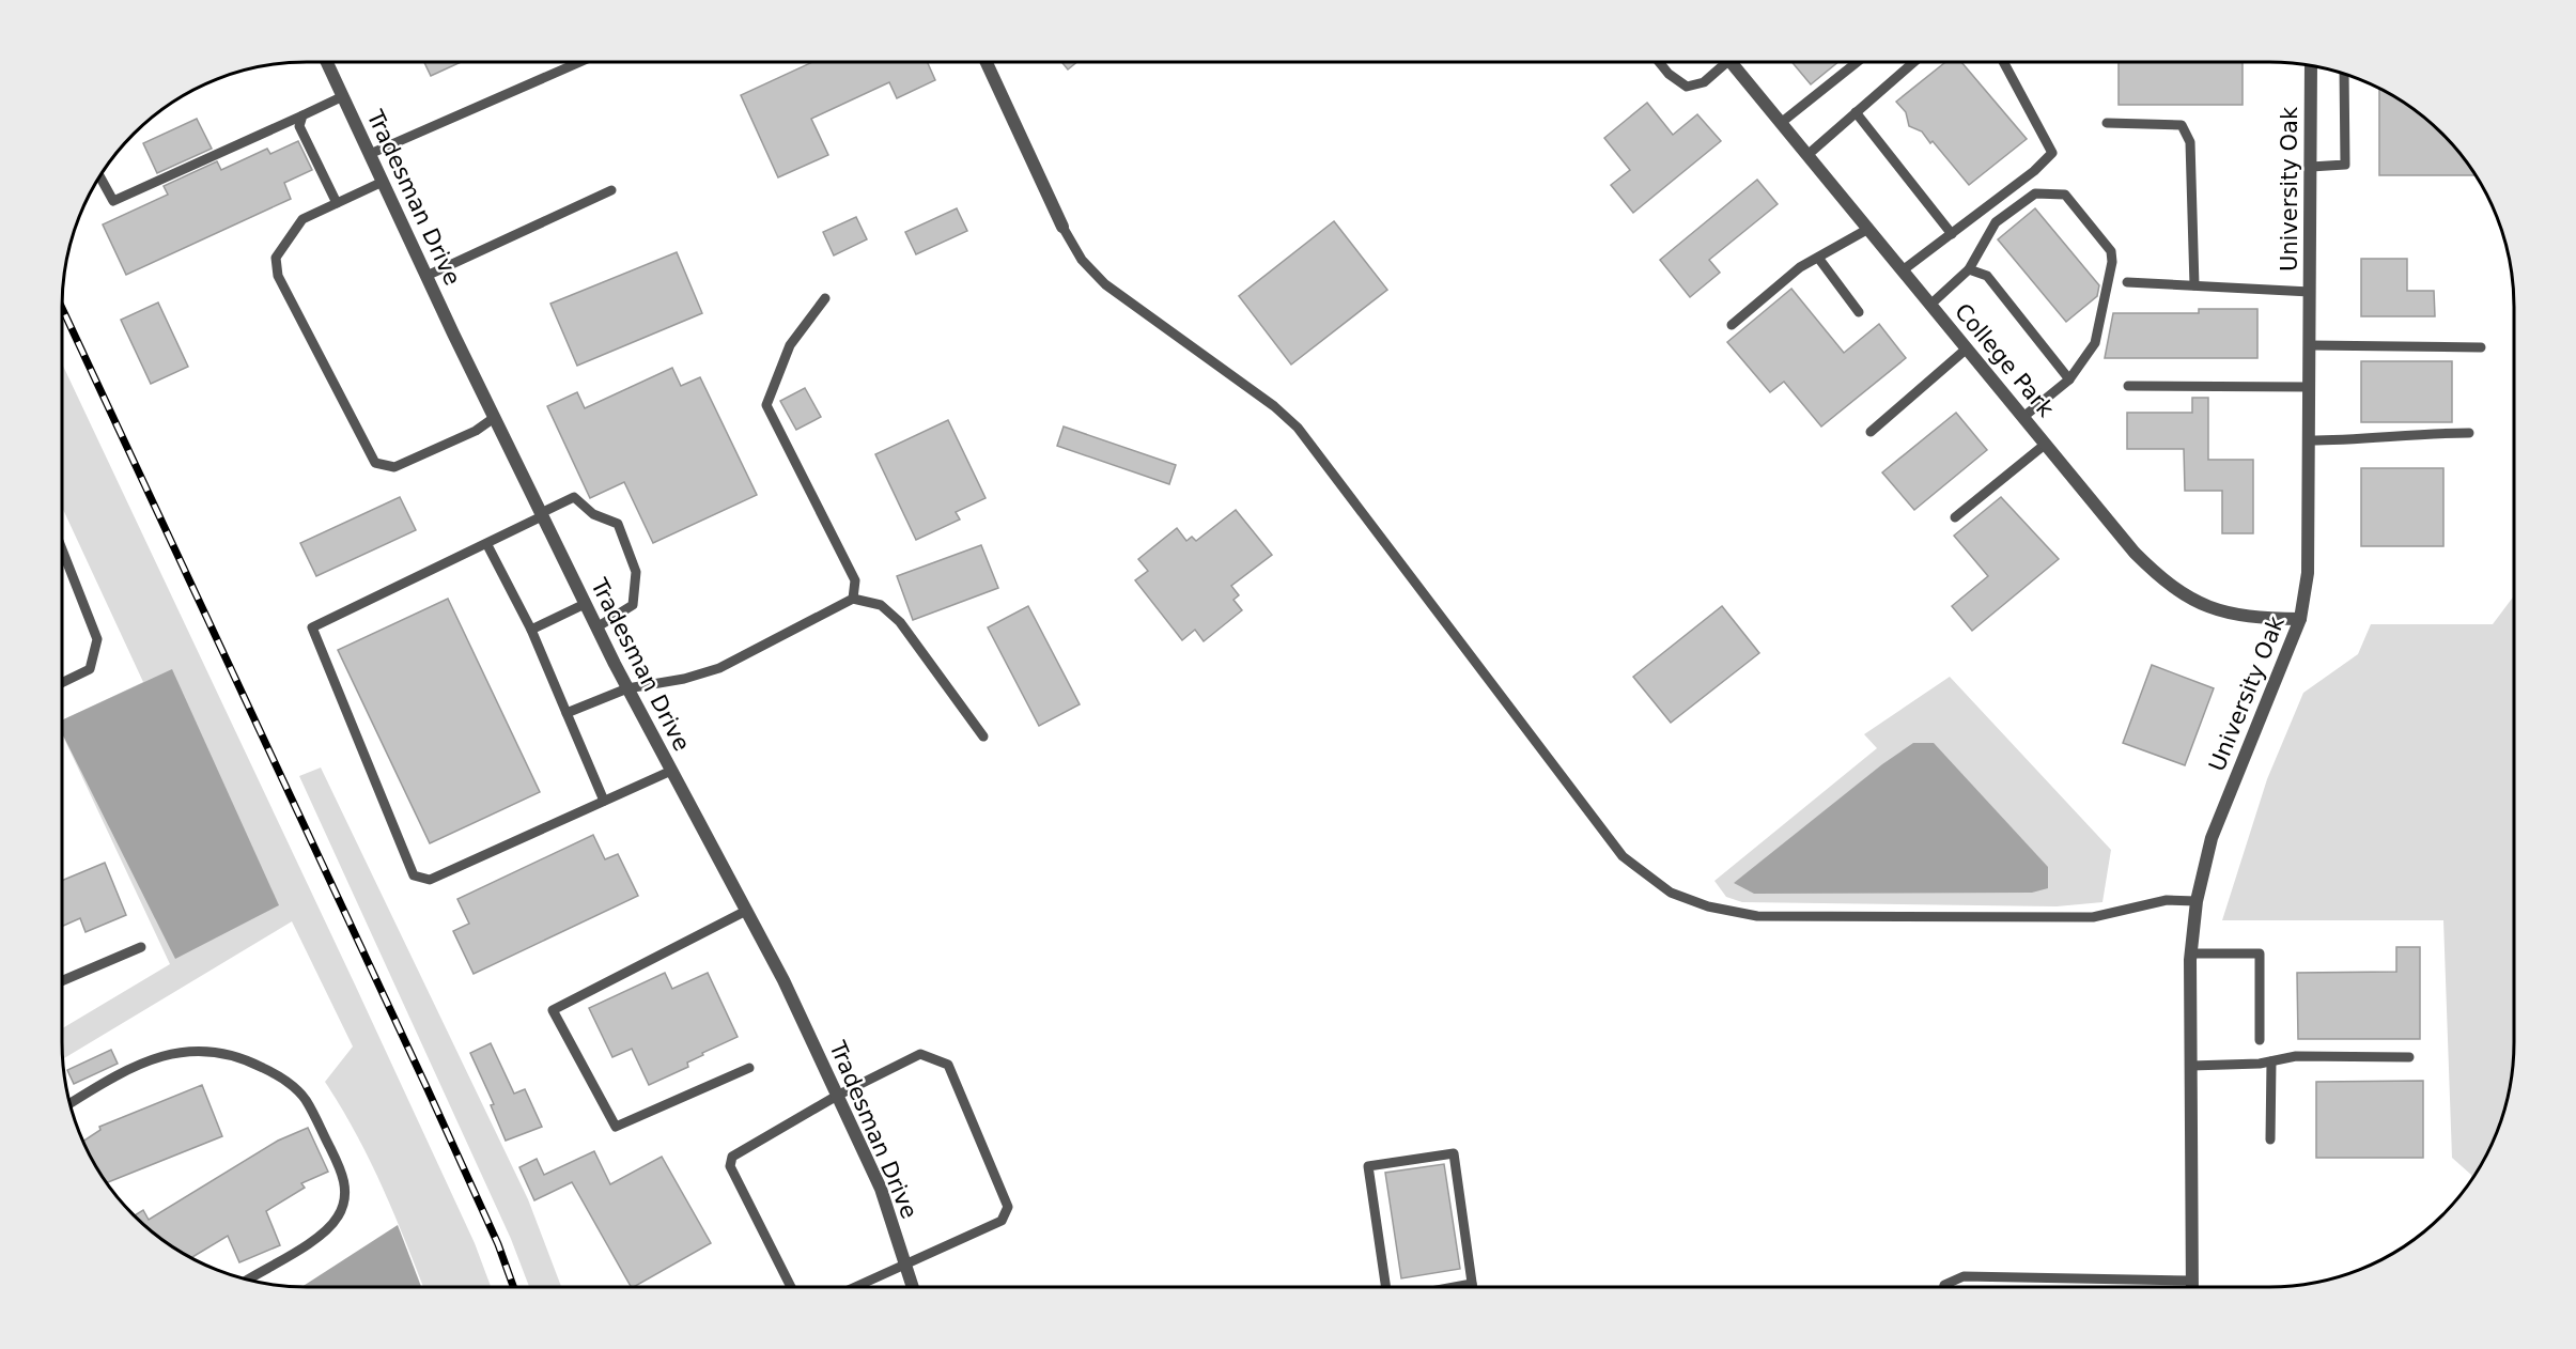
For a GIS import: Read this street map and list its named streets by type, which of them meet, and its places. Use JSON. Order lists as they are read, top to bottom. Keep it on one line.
{"streets":{"street":["University Oak","Tradesman Drive","College Park"]},"crossings":[["University Oak","College Park"]]}
